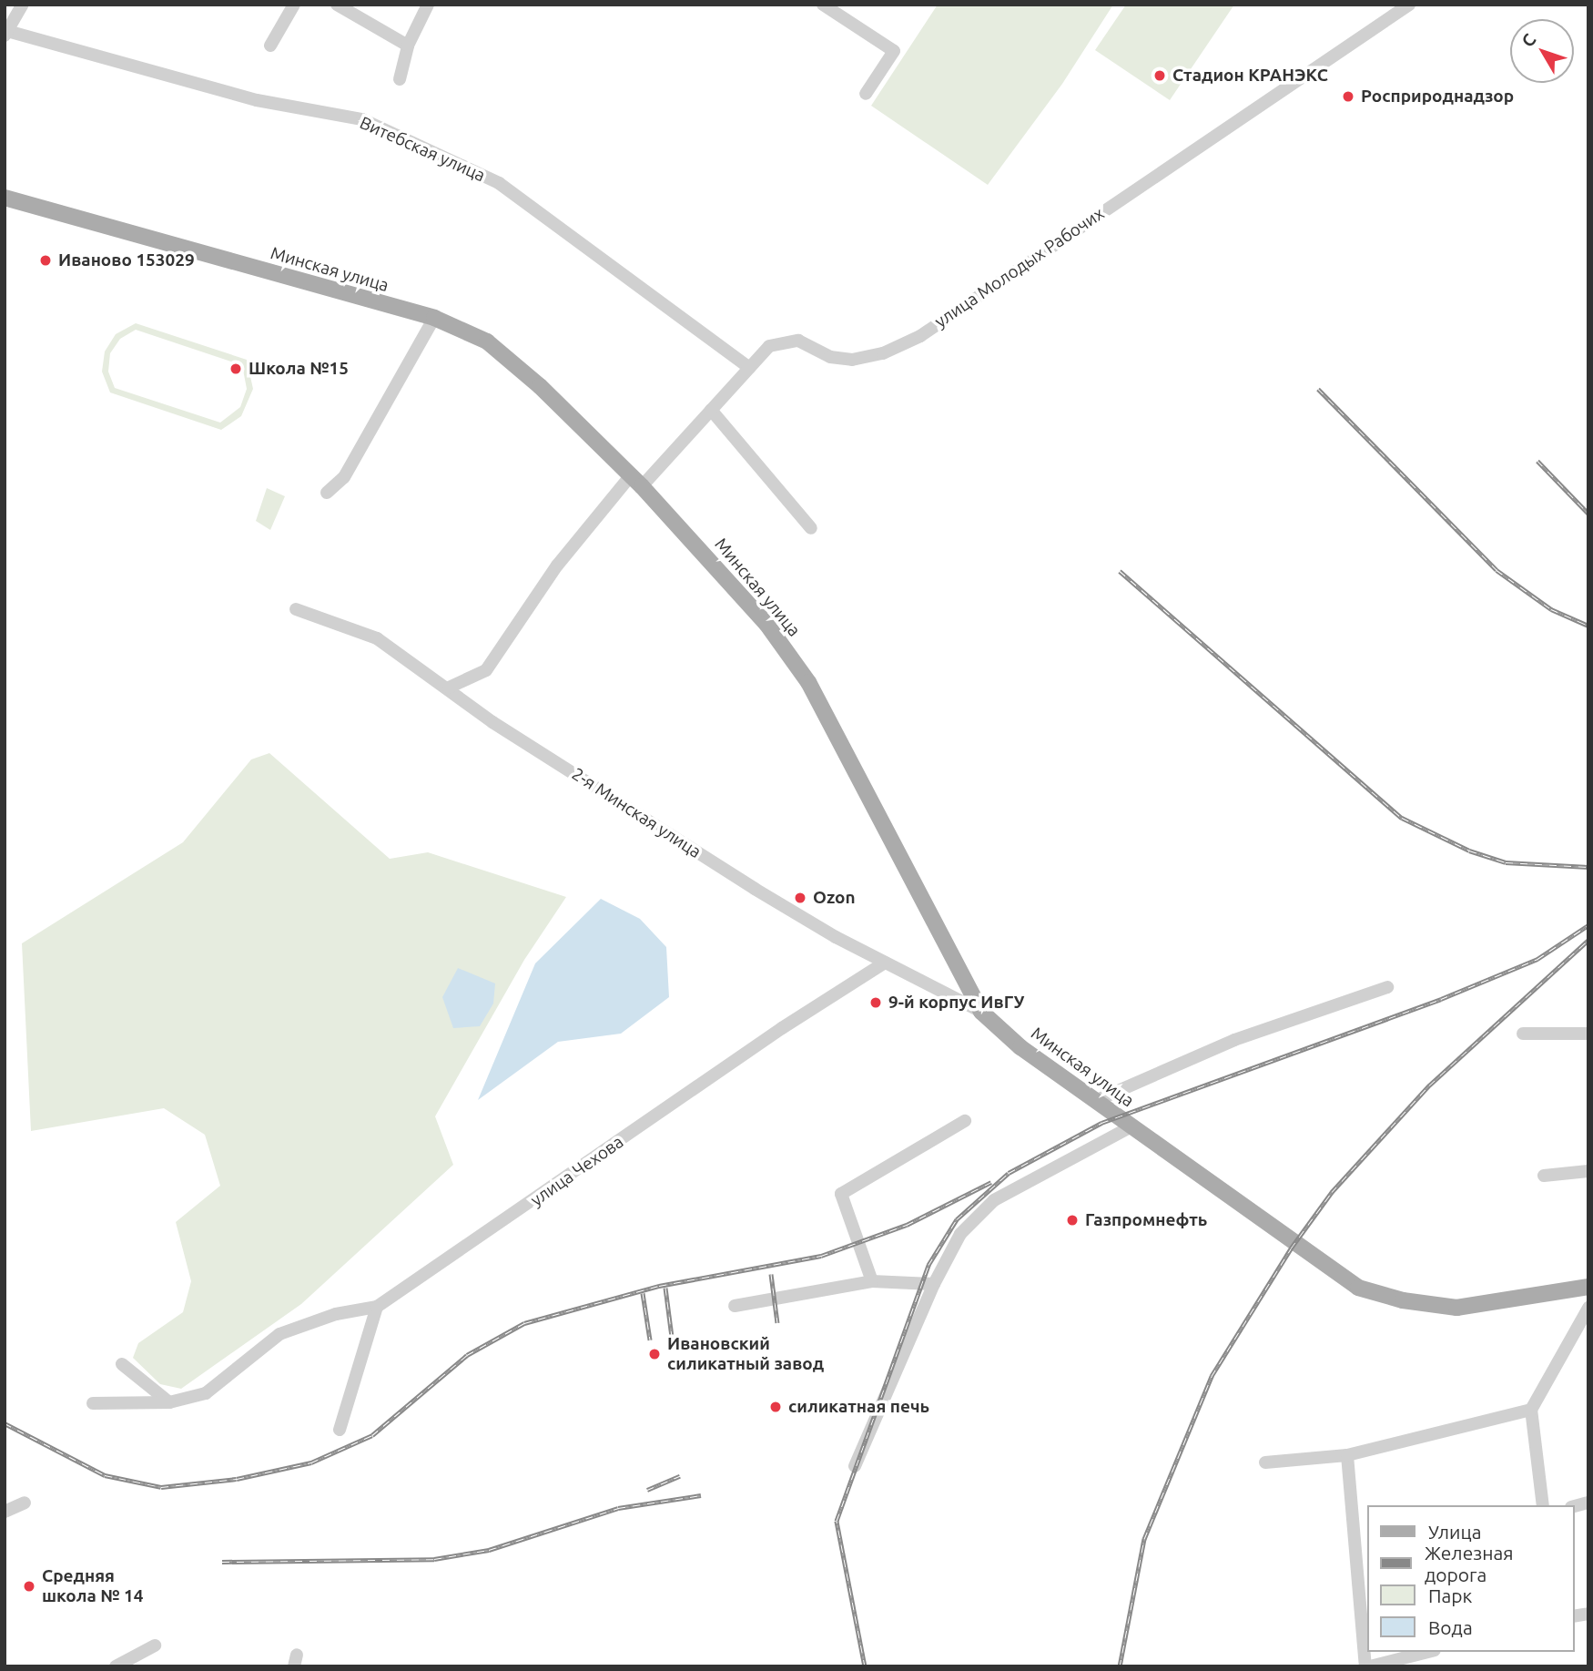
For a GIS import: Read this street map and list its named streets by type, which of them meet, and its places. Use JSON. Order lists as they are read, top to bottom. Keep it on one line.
{"streets":{"main road":["Минская улица"],"street":["Витебская улица","улица Молодых Рабочих","2-я Минская улица","улица Чехова"]},"crossings":[["Витебская улица","улица Молодых Рабочих"],["улица Молодых Рабочих","Минская улица"],["улица Молодых Рабочих","2-я Минская улица"],["Минская улица","2-я Минская улица"],["2-я Минская улица","улица Чехова"]],"places":["Стадион КРАНЭКС","Росприроднадзор","Иваново 153029","Школа №15","Ozon","9-й корпус ИвГУ","Газпромнефть","Ивановский силикатный завод","силикатная печь","Средняя школа № 14"],"legend":["Улица","Железная дорога","Парк","Вода"],"north":"top left"}
